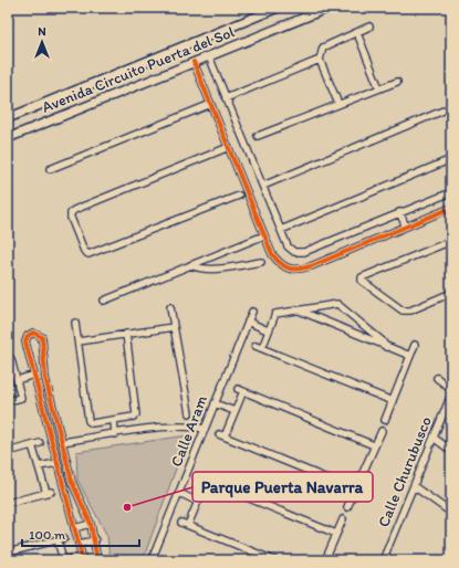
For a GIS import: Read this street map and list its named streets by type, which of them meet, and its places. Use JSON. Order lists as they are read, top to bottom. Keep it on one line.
{"streets":{"street":["Avenida Circuito Puerta del Sol","Calle Aram","Calle Churubusco"]},"places":["Parque Puerta Navarra"],"scale_bar":"100 m","north":"top"}
